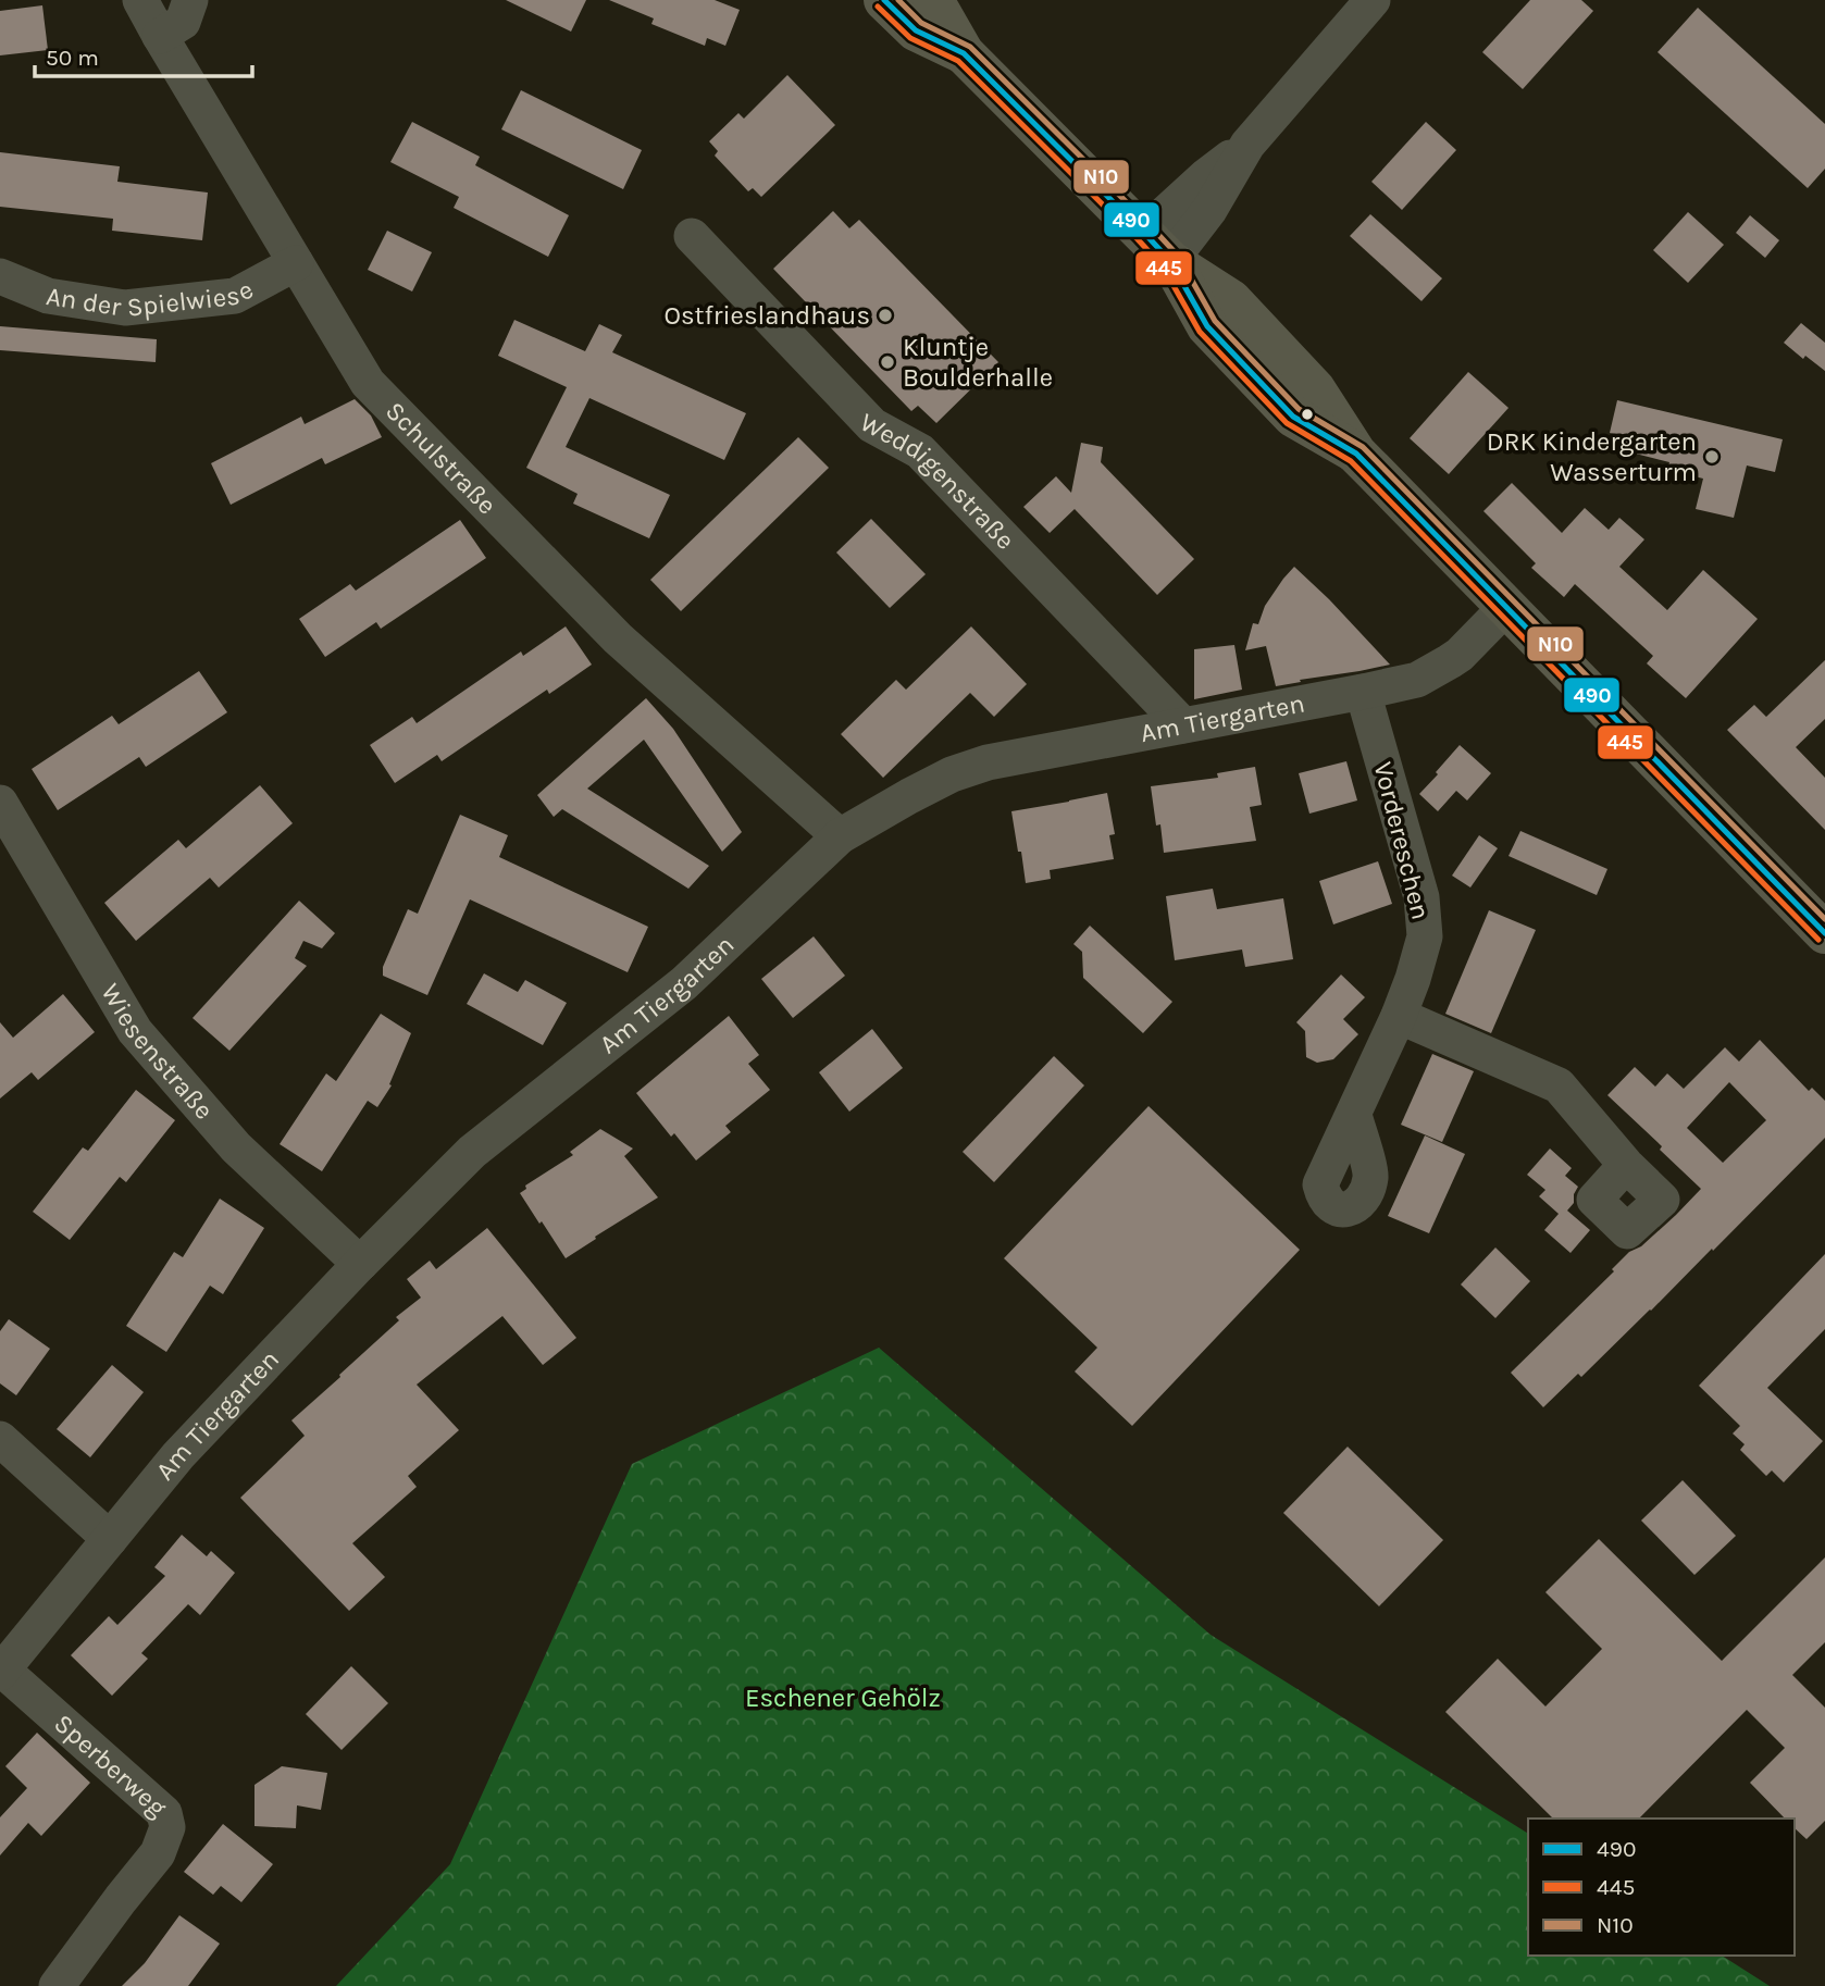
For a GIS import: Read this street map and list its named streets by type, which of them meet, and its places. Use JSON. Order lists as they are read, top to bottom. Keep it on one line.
{"streets":{"street":["An der Spielwiese","Schulstraße","Weddigenstraße","Am Tiergarten","Vordereschen","Wiesenstraße","Sperberweg"]},"crossings":[["An der Spielwiese","Schulstraße"],["Schulstraße","Am Tiergarten"],["Weddigenstraße","Am Tiergarten"],["Am Tiergarten","Vordereschen"],["Am Tiergarten","Wiesenstraße"],["Am Tiergarten","Sperberweg"]],"parks":["Eschener Gehölz"],"places":["Ostfrieslandhaus","Kluntje Boulderhalle","DRK Kindergarten Wasserturm"],"lines":["transit line 490","transit line N10","transit line 445"],"legend":["490","445","N10"],"scale_bar":"50 m"}
